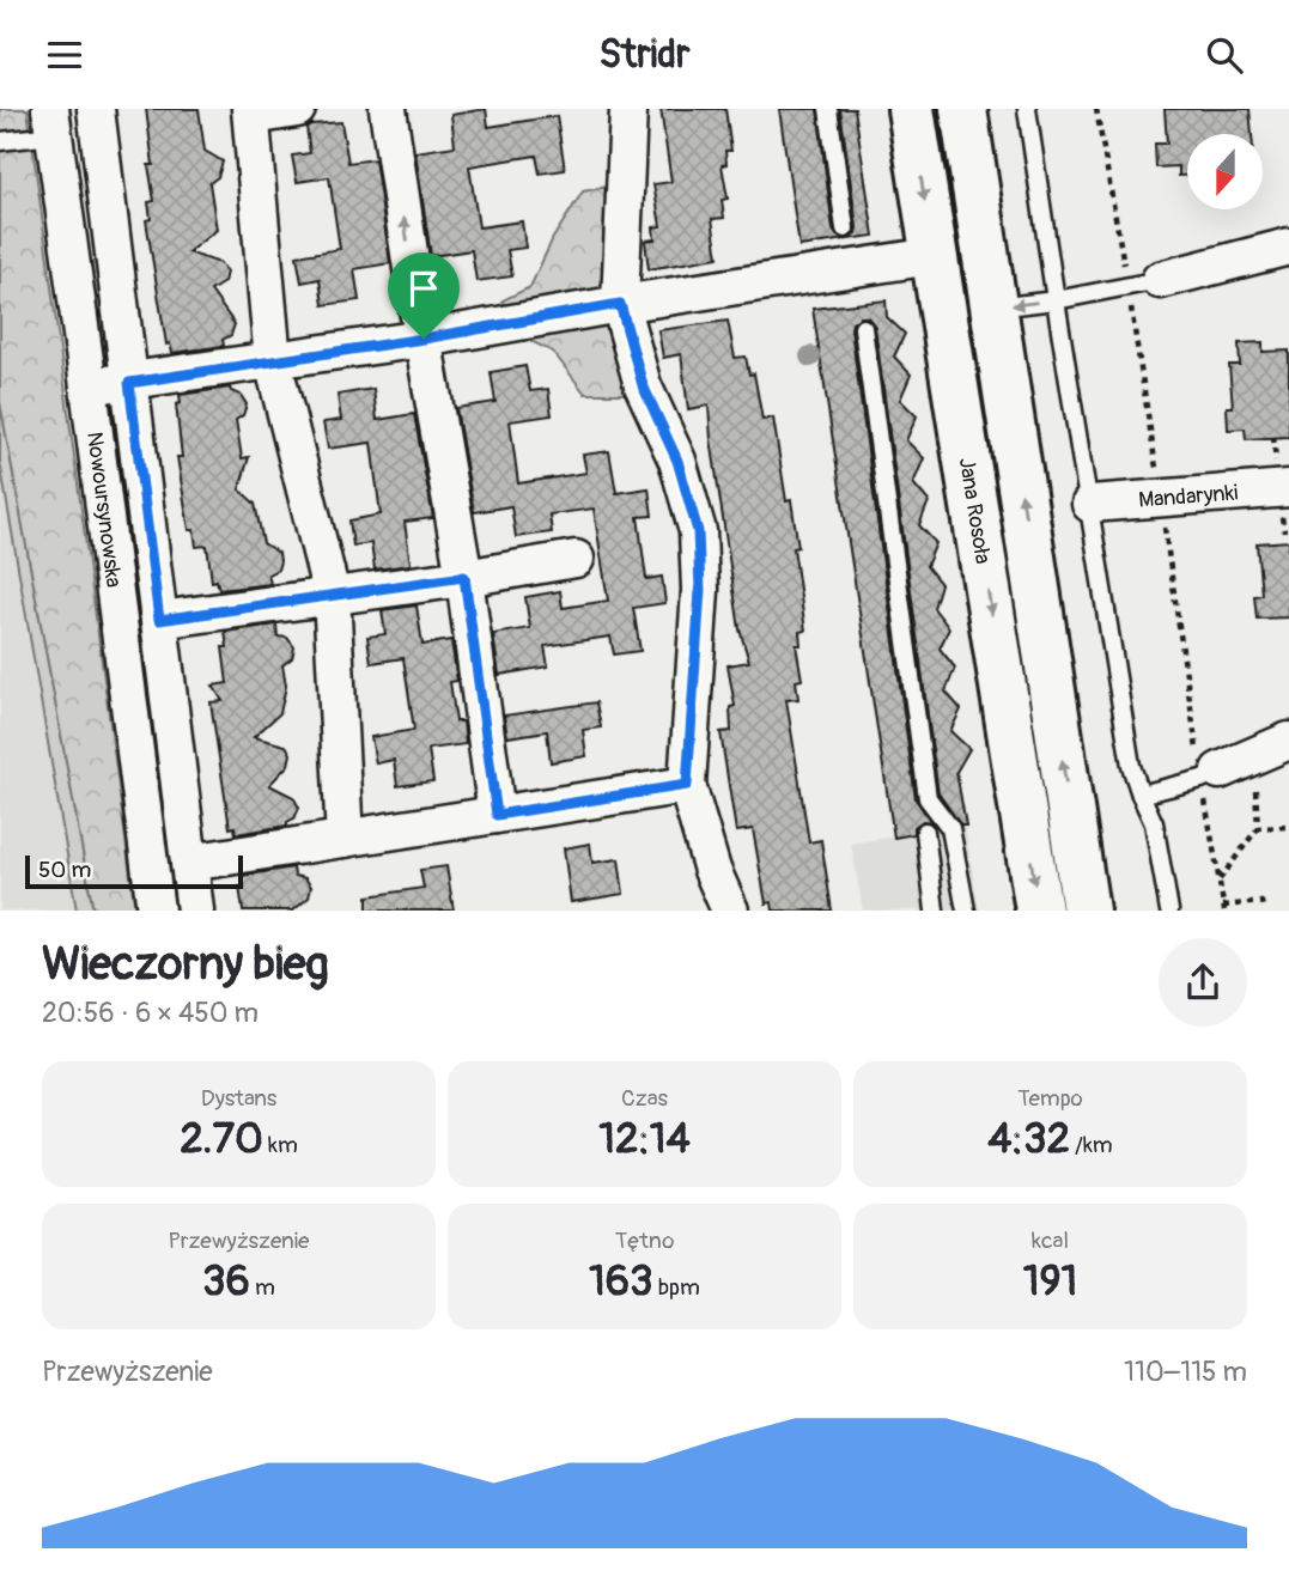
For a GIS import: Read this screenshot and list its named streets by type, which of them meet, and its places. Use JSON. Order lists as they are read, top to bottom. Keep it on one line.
{"streets":{"street":["Mandarynki","Nowoursynowska","Jana Rosoła"]},"scale_bar":"50 m","north":"bottom","page":{"header":"Stridr","scale":"50 m","heading":["Wieczorny bieg","20:56 · 6 × 450 m"],"stats":[["Dystans","2.70 km"],["Czas","12:14"],["Tempo","4:32 /km"],["Przewyższenie","36 m"],["Tętno","163 bpm"],["kcal","191"]],"chart":["Przewyższenie","110–115 m"]}}
